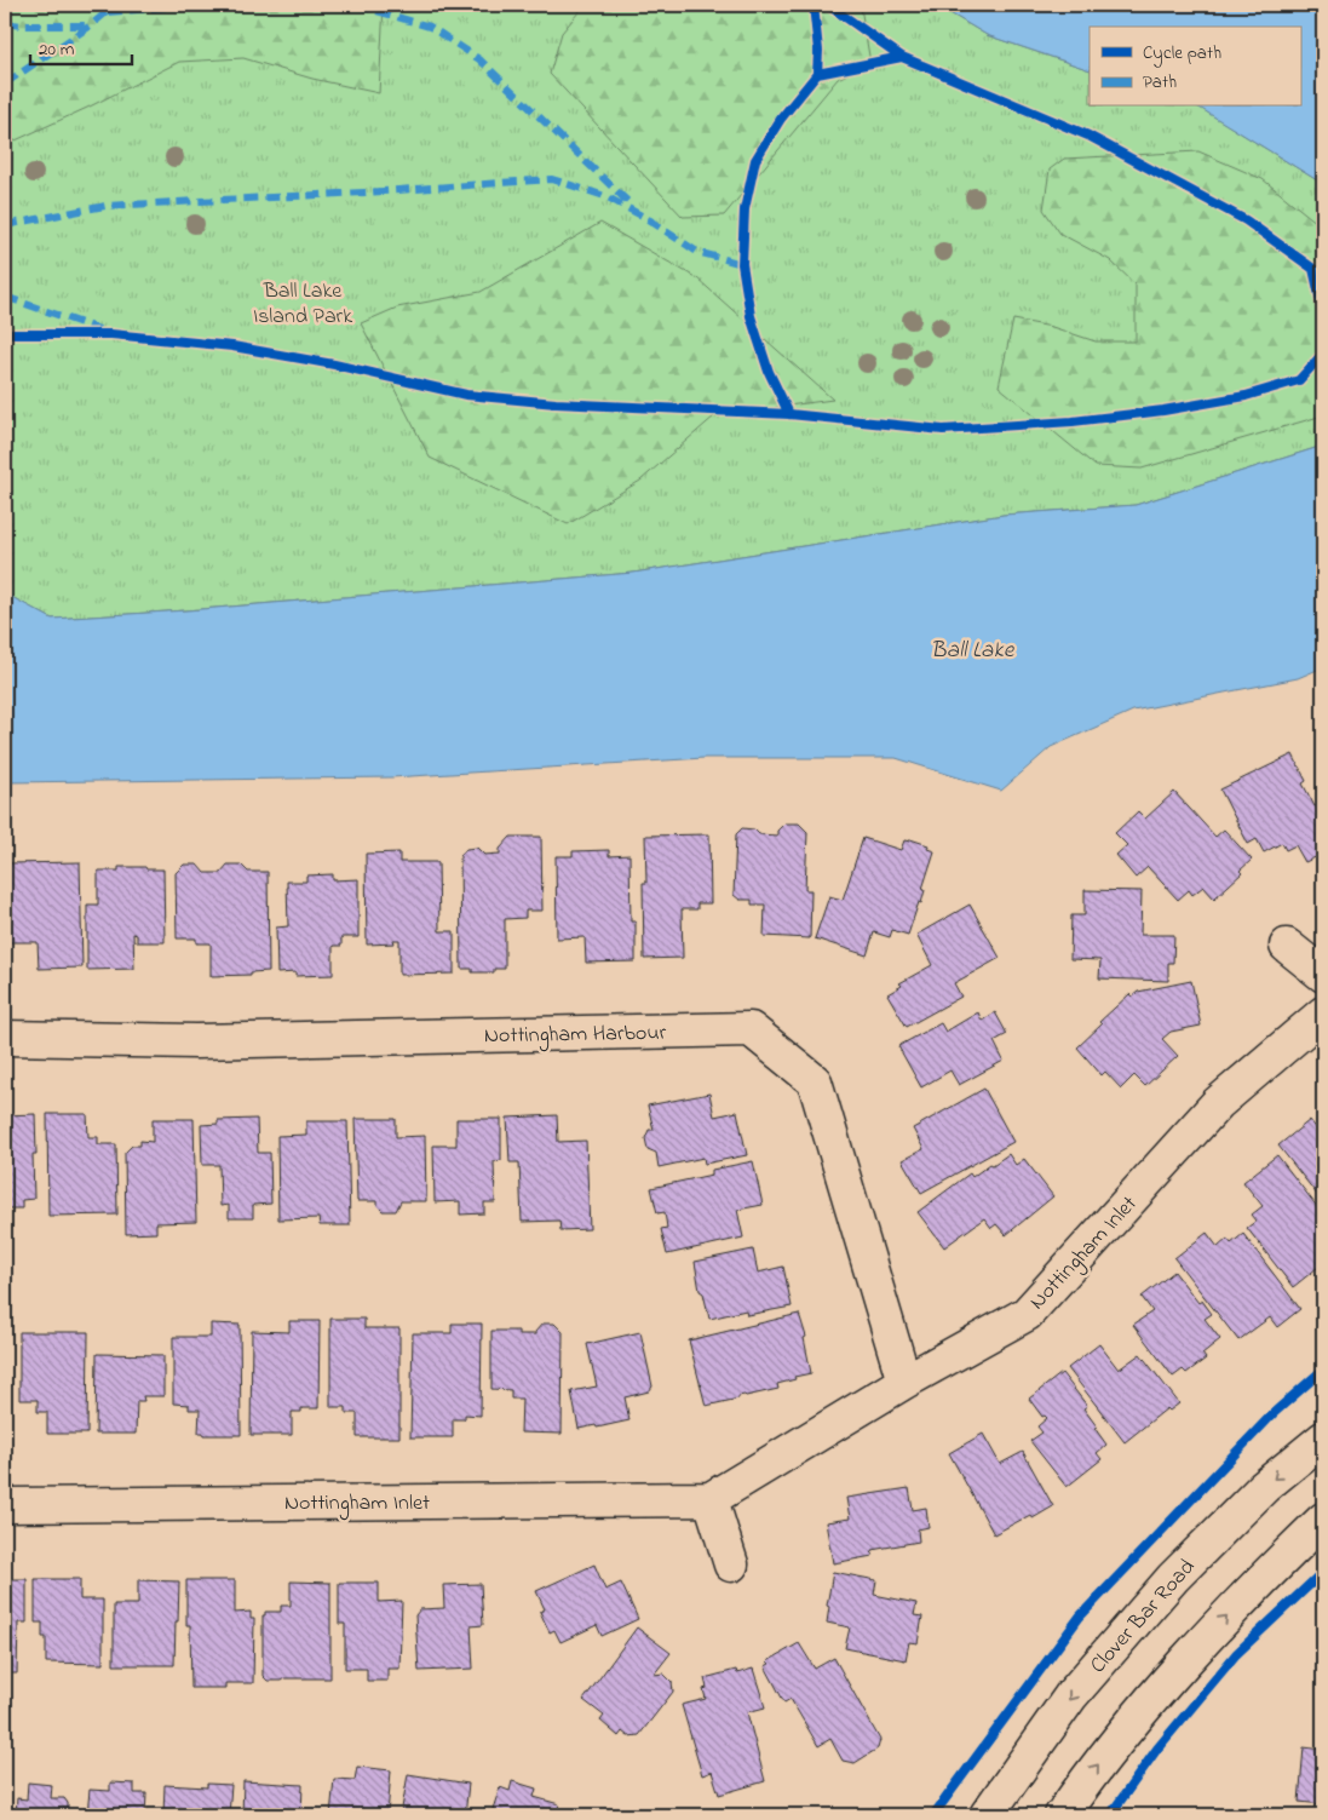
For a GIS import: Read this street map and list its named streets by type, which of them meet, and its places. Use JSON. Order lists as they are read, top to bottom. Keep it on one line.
{"streets":{"street":["Nottingham Harbour","Nottingham Inlet","Clover Bar Road"]},"crossings":[["Nottingham Harbour","Nottingham Inlet"]],"water":["Ball Lake"],"parks":["Ball Lake Island Park"],"legend":["Cycle path","Path"],"scale_bar":"20 m"}
